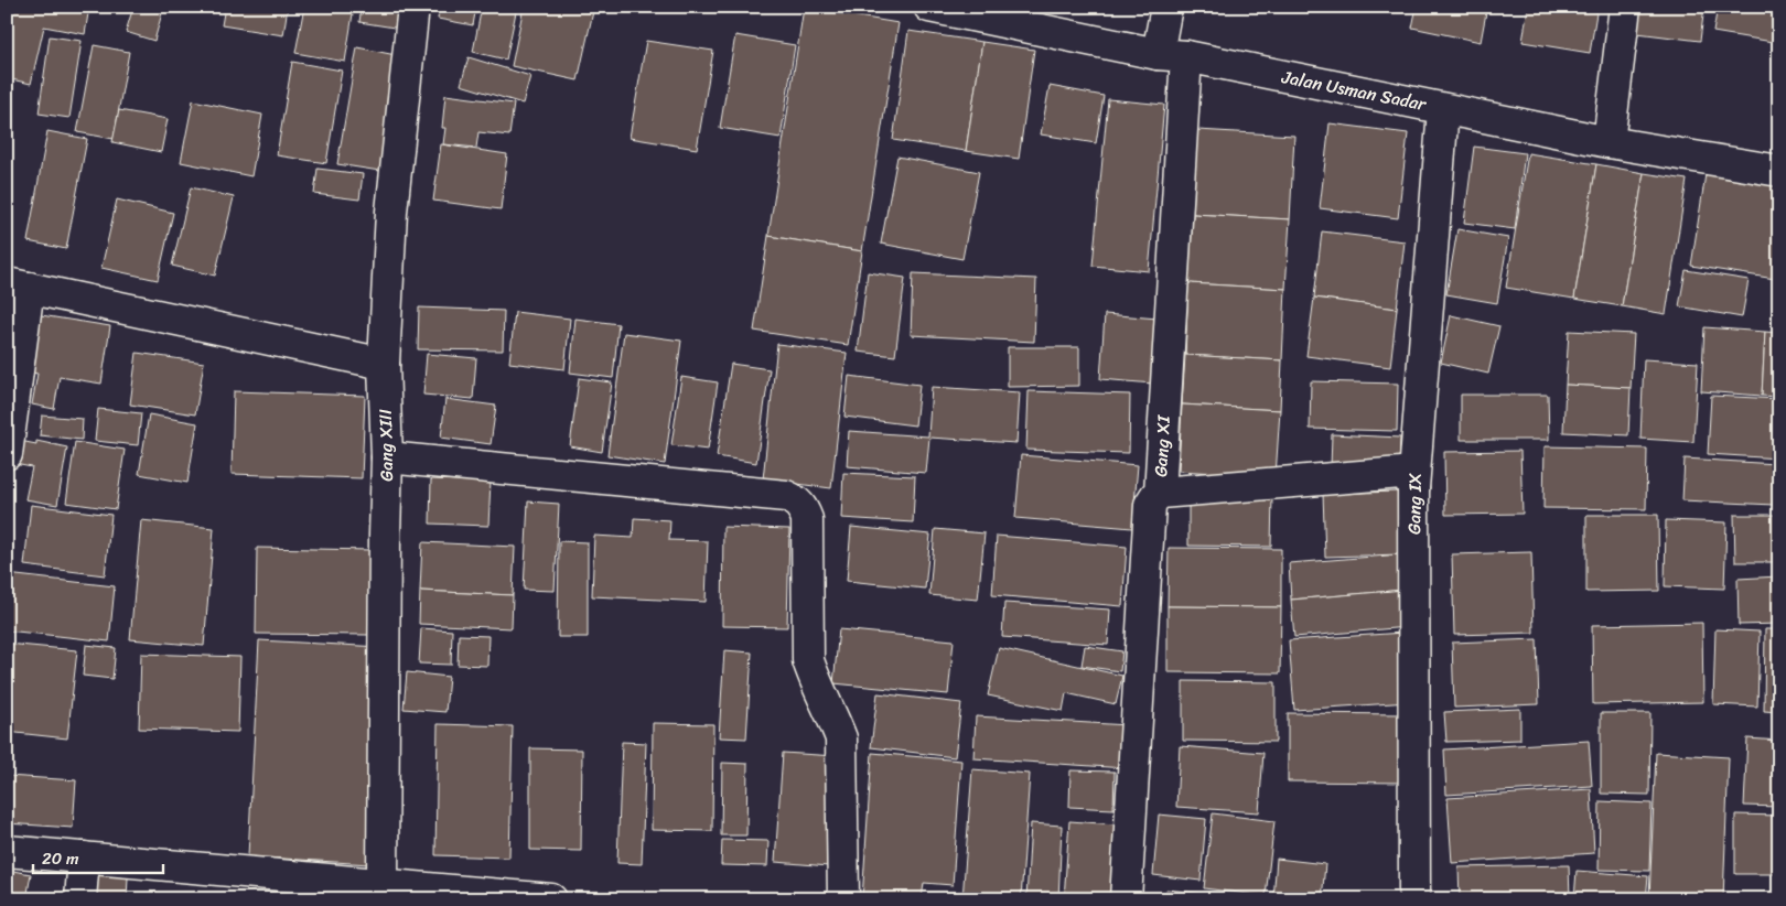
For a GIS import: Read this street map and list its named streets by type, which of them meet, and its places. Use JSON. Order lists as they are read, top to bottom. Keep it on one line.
{"streets":{"main road":["Jalan Usman Sadar","Gang XIII","Gang XI","Gang IX"]},"crossings":[["Jalan Usman Sadar","Gang XI"],["Jalan Usman Sadar","Gang IX"]],"scale_bar":"20 m"}
